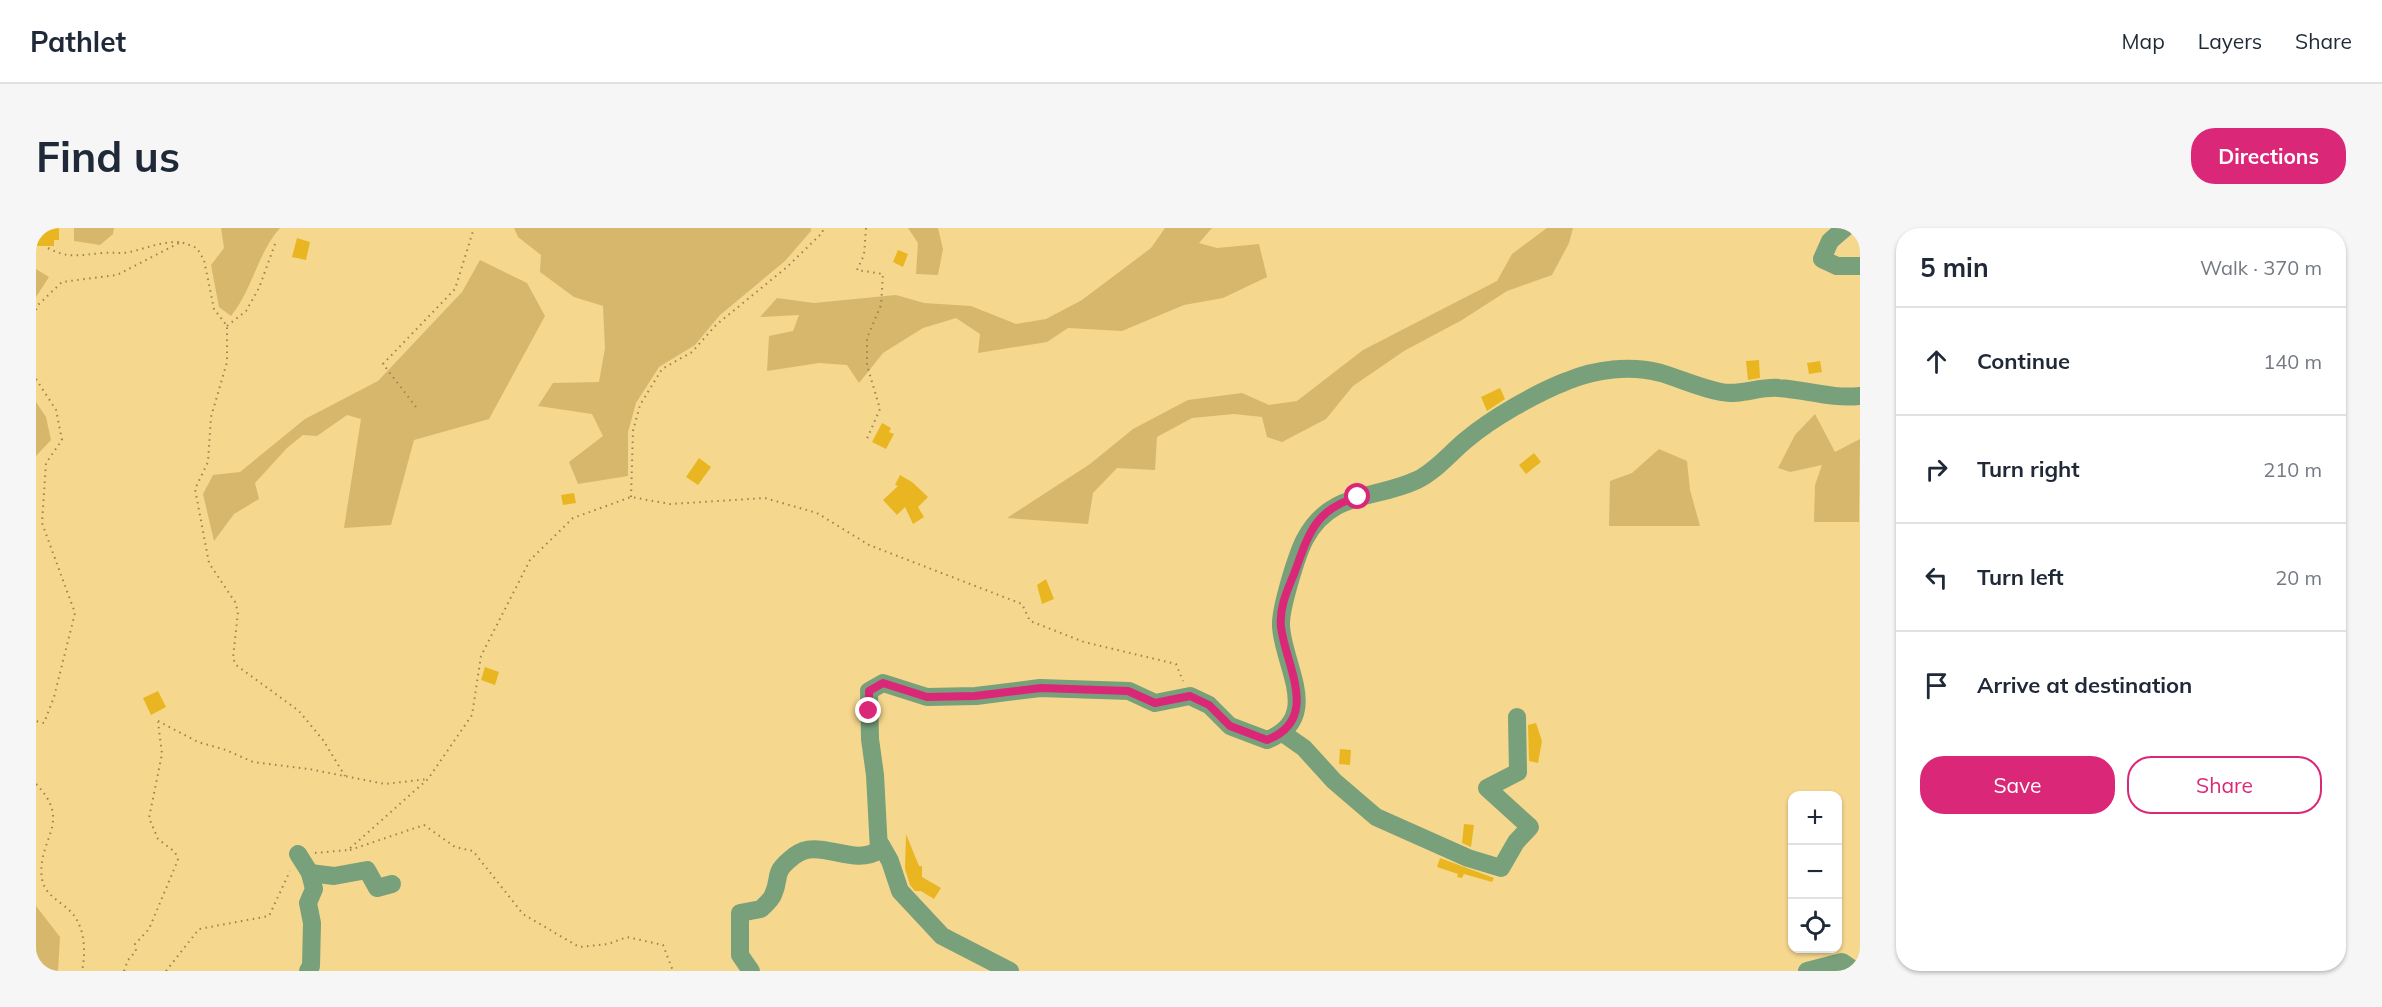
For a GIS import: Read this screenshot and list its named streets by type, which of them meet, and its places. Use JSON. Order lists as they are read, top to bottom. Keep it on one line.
{"page":{"header":"Pathlet","nav":["Map","Layers","Share"],"buttons":["Directions",["Save","Share"]],"title":"Find us","heading":["5 min","Walk · 370 m"],"list":[["Continue","140 m"],["Turn right","210 m"],["Turn left","20 m"],"Arrive at destination"],"map_buttons":["+","−"]}}
